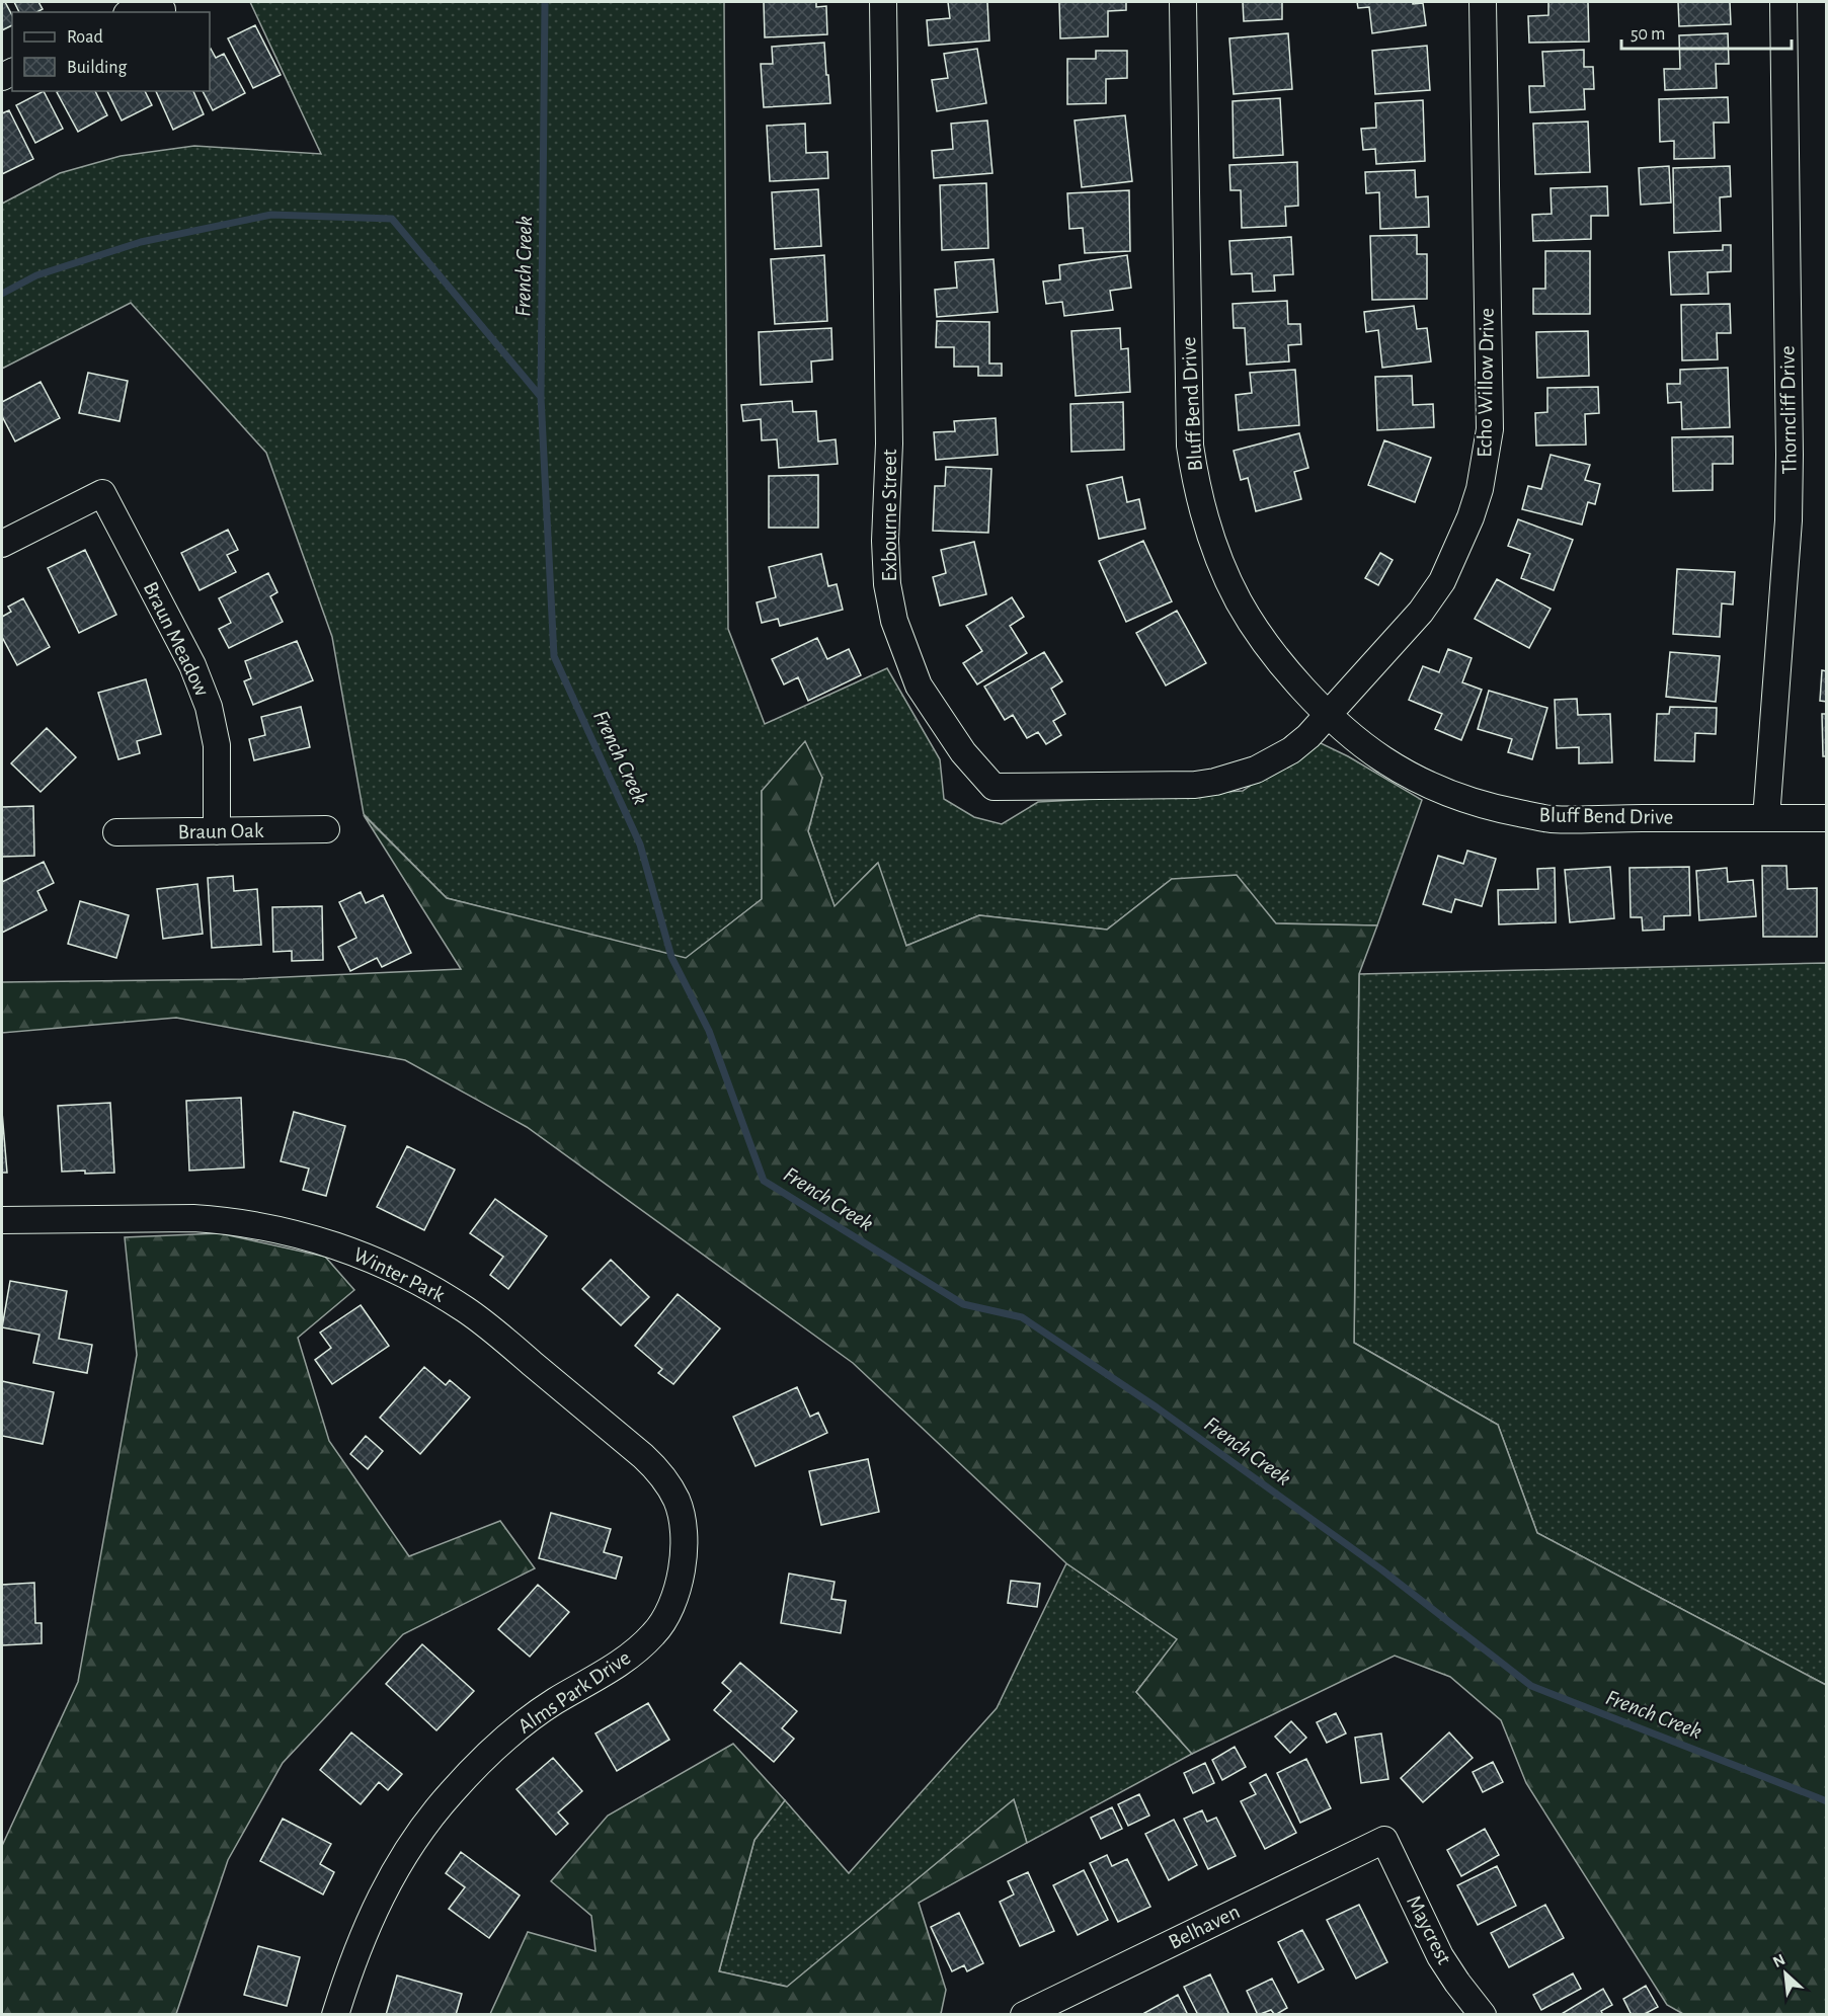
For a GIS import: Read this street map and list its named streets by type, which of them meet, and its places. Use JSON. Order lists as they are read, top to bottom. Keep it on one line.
{"streets":{"street":["Echo Willow Drive","Bluff Bend Drive","Thorncliff Drive","Exbourne Street","Braun Meadow","Braun Oak","Winter Park","Alms Park Drive","Belhaven","Maycrest"]},"crossings":[["Echo Willow Drive","Bluff Bend Drive"],["Echo Willow Drive","Exbourne Street"],["Bluff Bend Drive","Thorncliff Drive"],["Bluff Bend Drive","Exbourne Street"],["Braun Meadow","Braun Oak"],["Winter Park","Alms Park Drive"],["Belhaven","Maycrest"]],"water":["French Creek"],"legend":["Road","Building"],"scale_bar":"50 m","north":"top left"}
